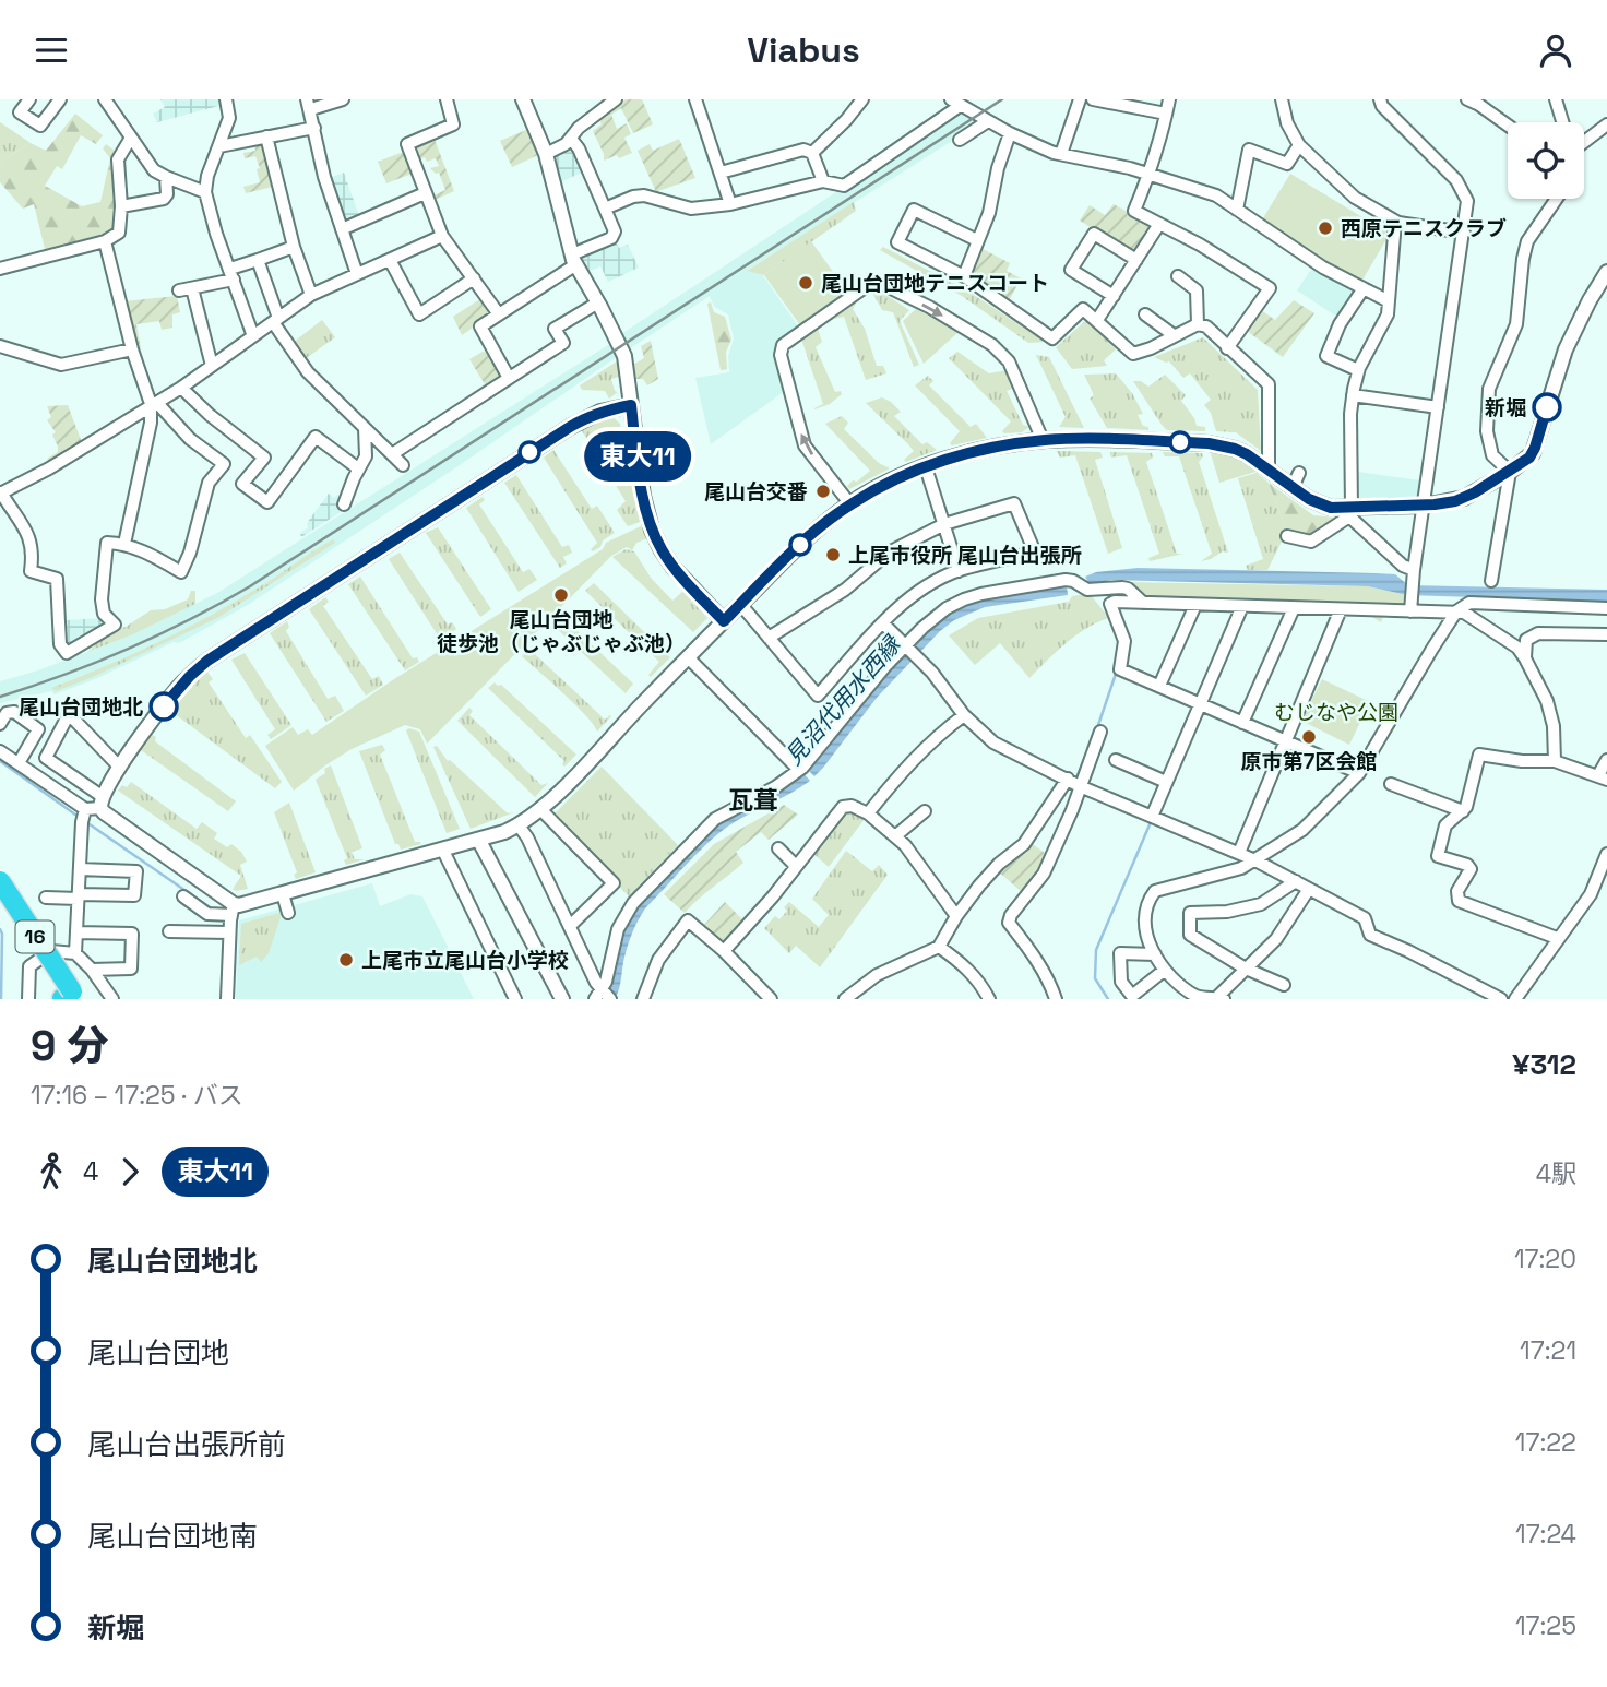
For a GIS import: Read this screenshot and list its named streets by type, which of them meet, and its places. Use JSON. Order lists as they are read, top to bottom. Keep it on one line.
{"streets":{"highway":["16"]},"districts":["瓦葺"],"water":["見沼代用水西縁"],"parks":["むじなや公園"],"places":["西原テニスクラブ","尾山台団地テニスコート","新堀","尾山台交番","上尾市役所 尾山台出張所","尾山台団地 徒歩池（じゃぶじゃぶ池）","尾山台団地北","原市第7区会館","上尾市立尾山台小学校"],"lines":["bus line 東大11"],"page":{"header":"Viabus","on_map":"東大11","heading":["9 分","17:16 – 17:25 · バス","¥312"],"legs":["4","東大11","4駅"],"list":[{"name":"尾山台団地北","value":"17:20"},{"name":"尾山台団地","value":"17:21"},{"name":"尾山台出張所前","value":"17:22"},{"name":"尾山台団地南","value":"17:24"},{"name":"新堀","value":"17:25"}]}}
